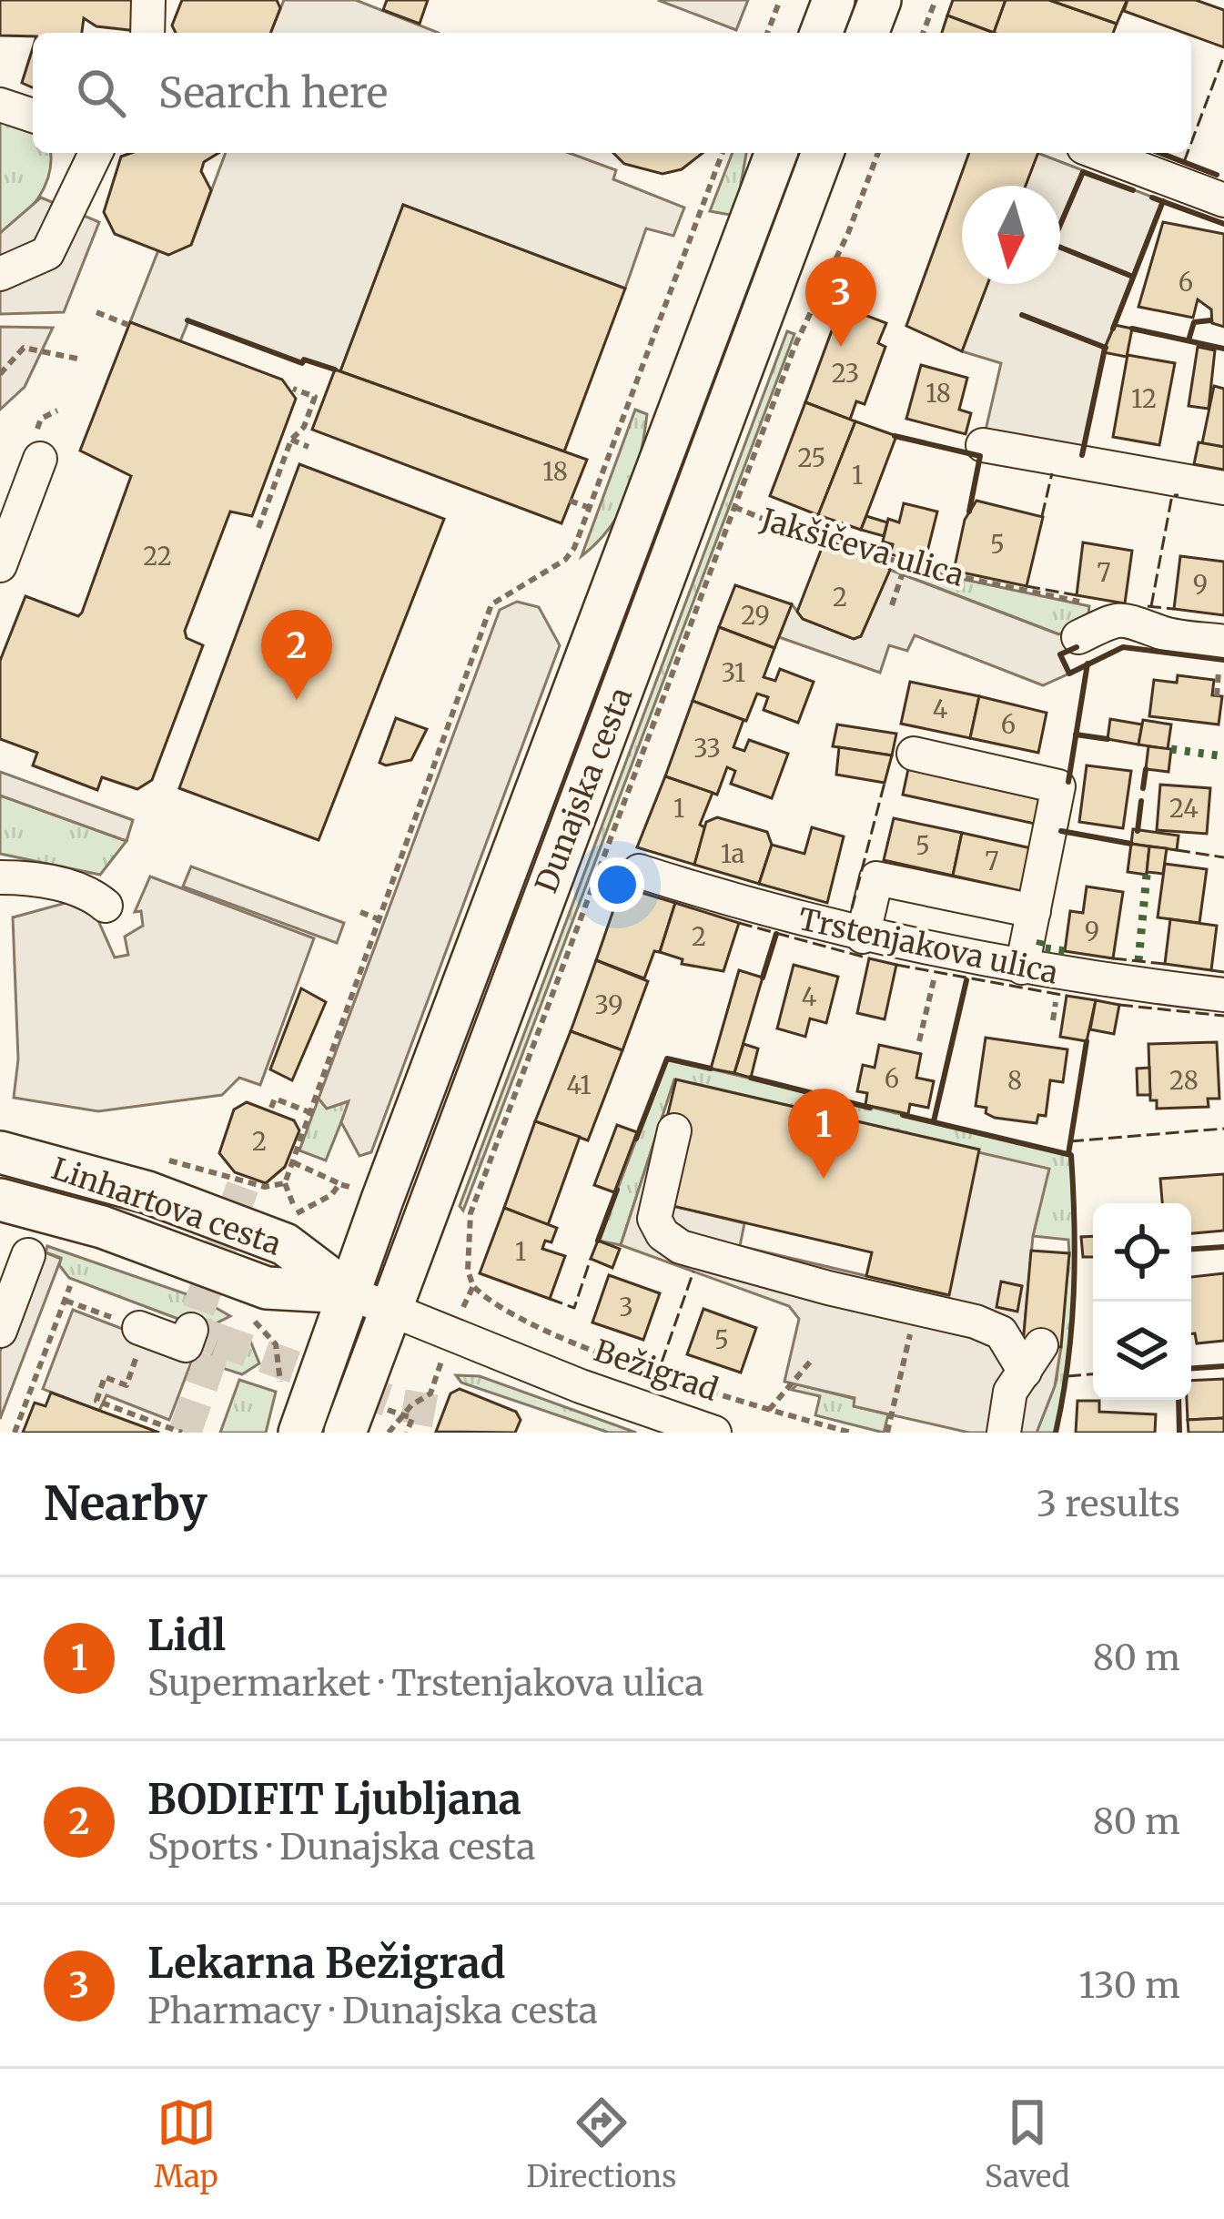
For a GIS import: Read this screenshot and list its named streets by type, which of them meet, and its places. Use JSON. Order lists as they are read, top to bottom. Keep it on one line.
{"streets":{"main road":["Dunajska cesta","Linhartova cesta"],"street":["Trstenjakova ulica","Bežigrad"],"path":["Jakšičeva ulica"]},"crossings":[["Jakšičeva ulica","Dunajska cesta"],["Dunajska cesta","Linhartova cesta"],["Dunajska cesta","Bežigrad"],["Linhartova cesta","Bežigrad"]],"house_numbers":["6","23","18","12","25","18","1","5","22","7","9","2","29","31","4","6","33","1","24","5","1a","7","9","2","4","39","6","8","28","41","2","1","3","5"],"north":"bottom","page":{"search":"Search here","pins":["3","2","1"],"heading":["Nearby","3 results"],"list":[{"mark":"1","name":"Lidl","note":"Supermarket · Trstenjakova ulica","value":"80 m"},{"mark":"2","name":"BODIFIT Ljubljana","note":"Sports · Dunajska cesta","value":"80 m"},{"mark":"3","name":"Lekarna Bežigrad","note":"Pharmacy · Dunajska cesta","value":"130 m"}],"nav":["Map","Directions","Saved"]}}
